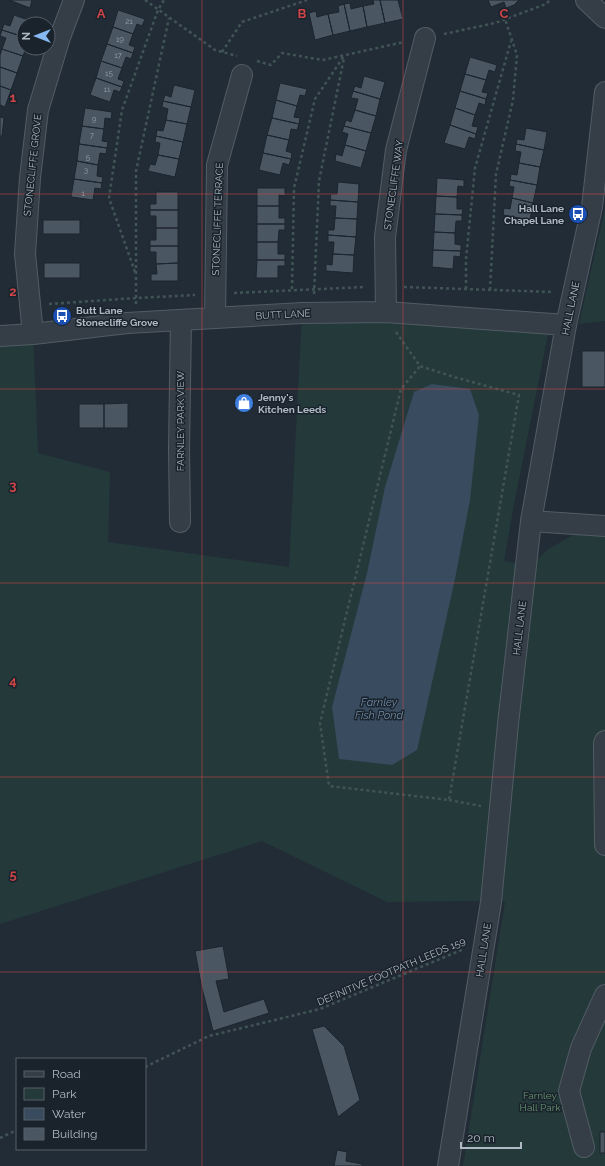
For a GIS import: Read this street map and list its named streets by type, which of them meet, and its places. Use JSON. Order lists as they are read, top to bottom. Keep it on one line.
{"streets":{"street":["STONECLIFFE GROVE","STONECLIFFE WAY","STONECLIFFE TERRACE","HALL LANE","BUTT LANE","FARNLEY PARK VIEW"],"path":["DEFINITIVE FOOTPATH LEEDS 159"]},"crossings":[["STONECLIFFE GROVE","BUTT LANE"],["STONECLIFFE WAY","BUTT LANE"],["STONECLIFFE TERRACE","BUTT LANE"],["HALL LANE","BUTT LANE"],["HALL LANE","DEFINITIVE FOOTPATH LEEDS 159"],["BUTT LANE","FARNLEY PARK VIEW"]],"water":["Farnley Fish Pond"],"parks":["Farnley Hall Park"],"places":{"bus stop":["Hall Lane Chapel Lane","Butt Lane Stonecliffe Grove"],"shop":["Jenny's Kitchen Leeds"]},"house_numbers":["21","19","17","15","11","9","7","5","3","1"],"legend":["Road","Park","Water","Building"],"scale_bar":"20 m","north":"left","grid":{"columns":["A","B","C"],"rows":["1","2","3","4","5"]}}
